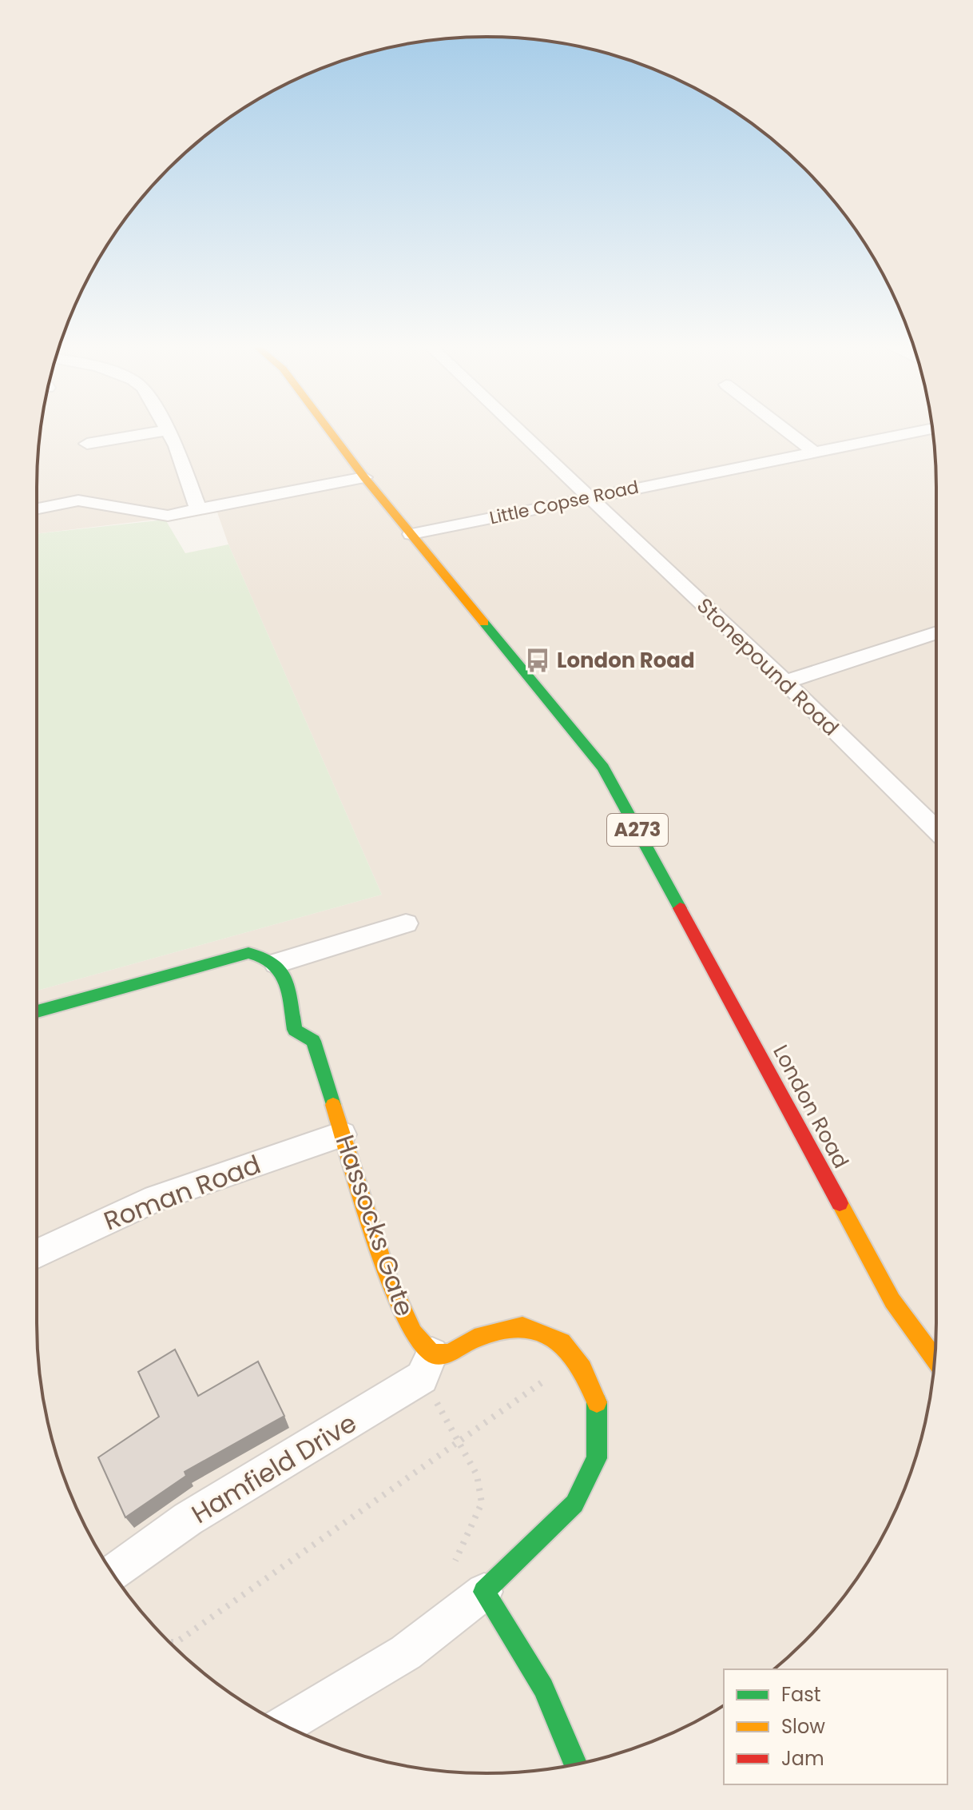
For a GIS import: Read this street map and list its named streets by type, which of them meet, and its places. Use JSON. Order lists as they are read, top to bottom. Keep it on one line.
{"streets":{"main road":["A273","London Road","Hassocks Gate"],"street":["Little Copse Road","Stonepound Road","Roman Road","Hamfield Drive"]},"crossings":[["Little Copse Road","Stonepound Road"],["Little Copse Road","London Road"],["Roman Road","Hassocks Gate"],["Hassocks Gate","Hamfield Drive"]],"places":{"bus stop":["London Road"]},"legend":["Fast","Slow","Jam"]}
